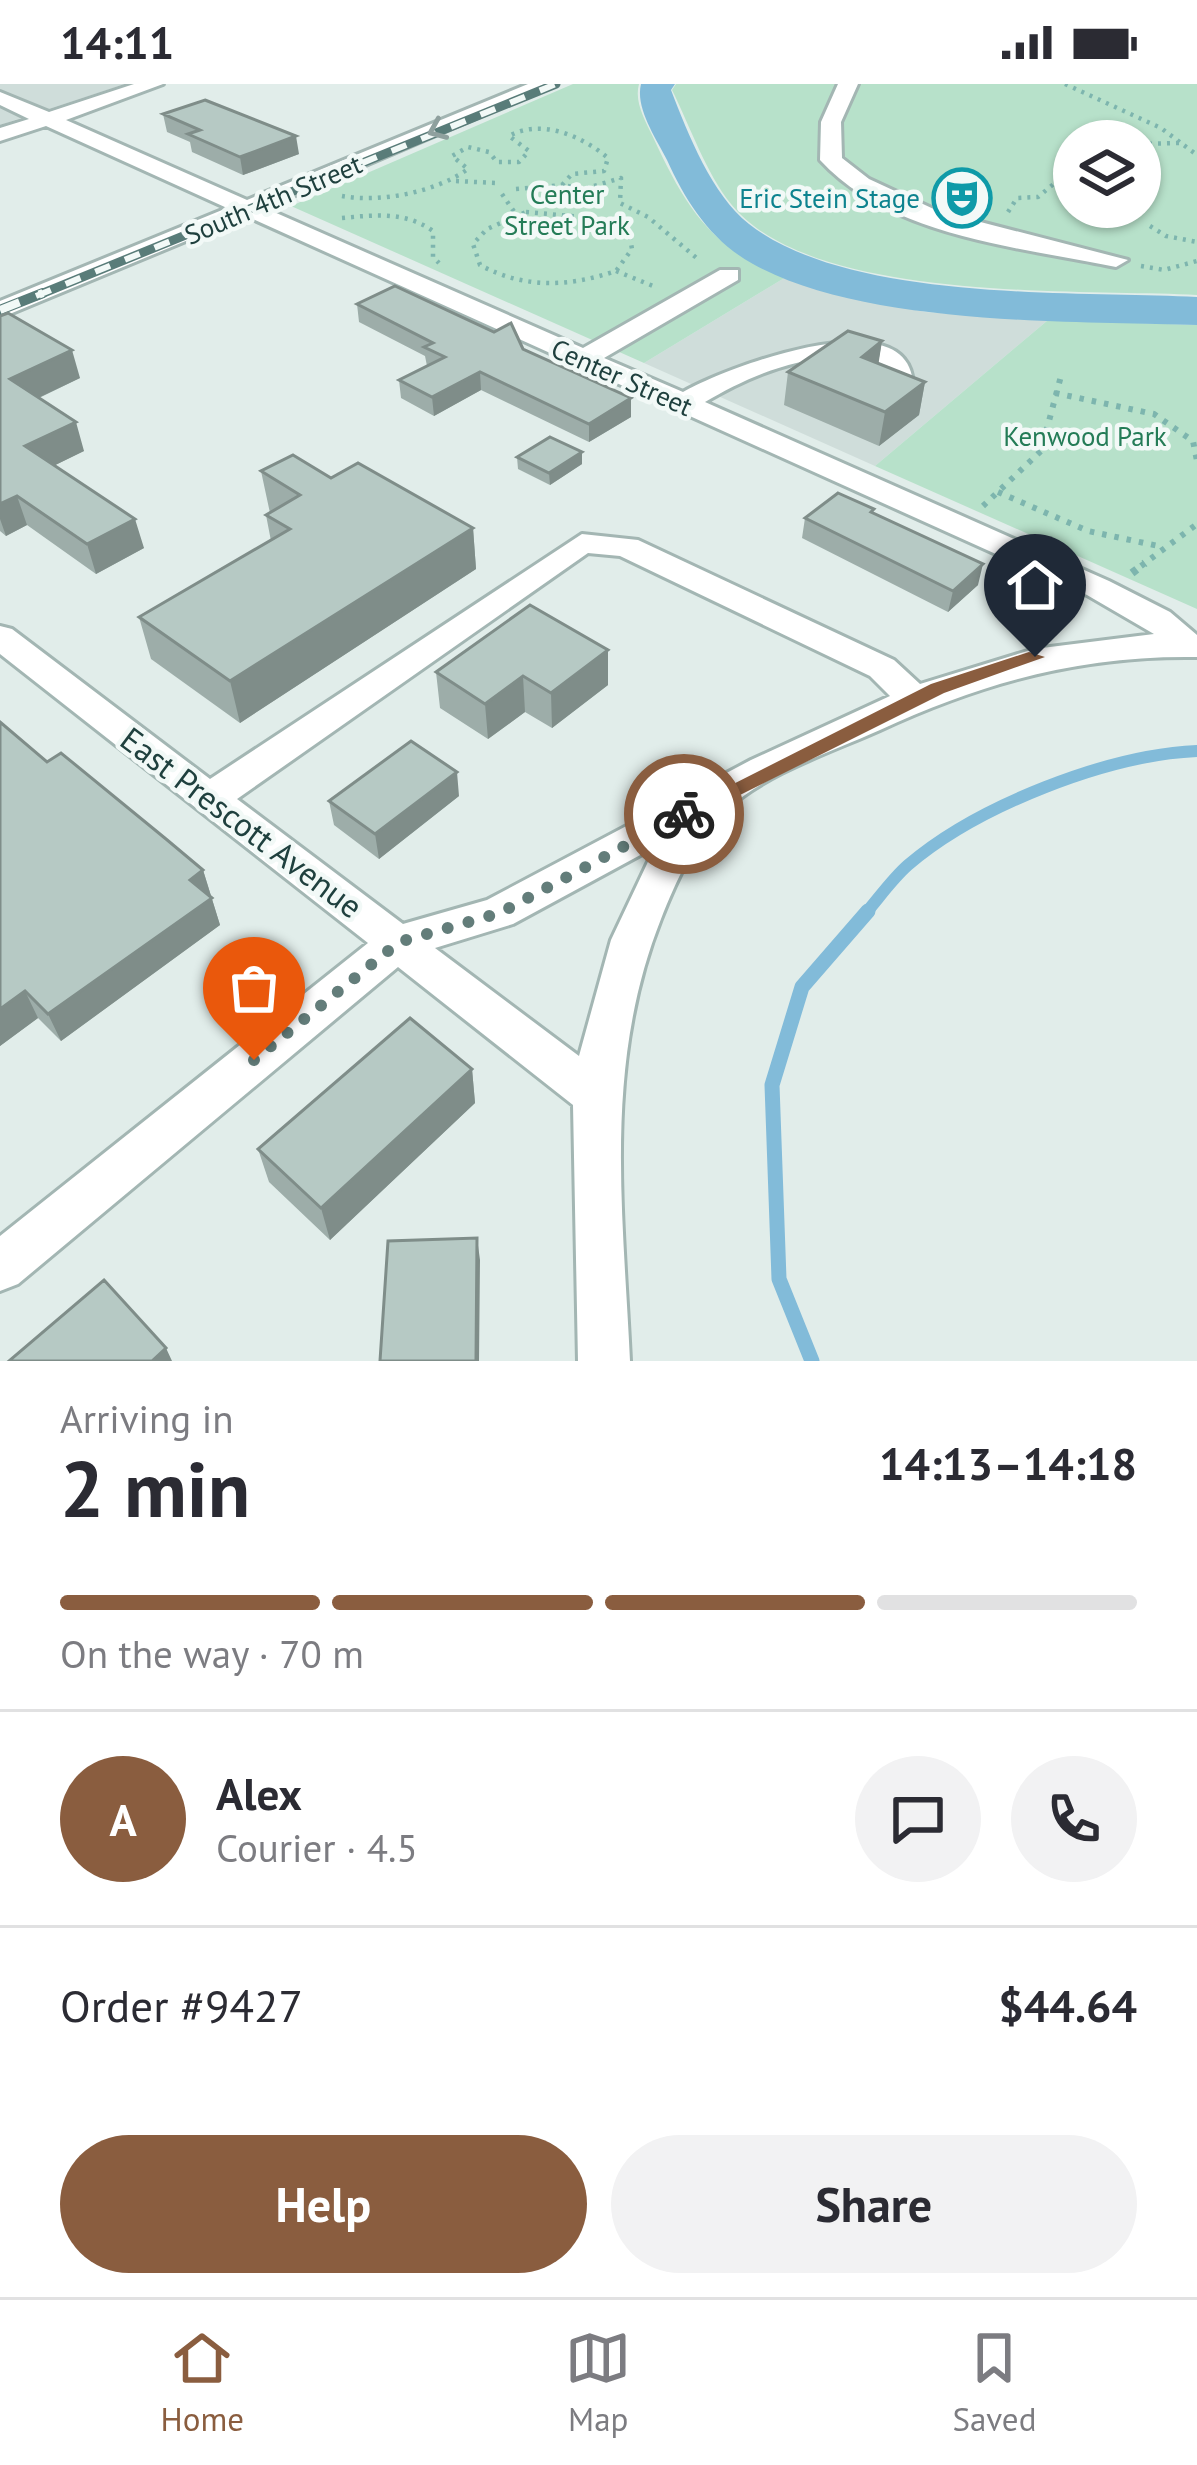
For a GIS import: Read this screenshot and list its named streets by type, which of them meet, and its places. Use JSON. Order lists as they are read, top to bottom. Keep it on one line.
{"streets":{"street":["South 4th Street","Center Street","East Prescott Avenue"]},"crossings":[["South 4th Street","Center Street"]],"one_way":["South 4th Street"],"parks":["Center Street Park","Kenwood Park"],"places":{"theatre":["Eric Stein Stage"]},"page":{"status":"14:11","heading":["2 min","Arriving in","14:13–14:18"],"panel":["Alex","Courier · 4.5","Order #9427","$44.64"],"bar":"On the way · 70 m","round":"A","buttons":["Help","Share"],"tabs":["Home","Map","Saved"]}}
